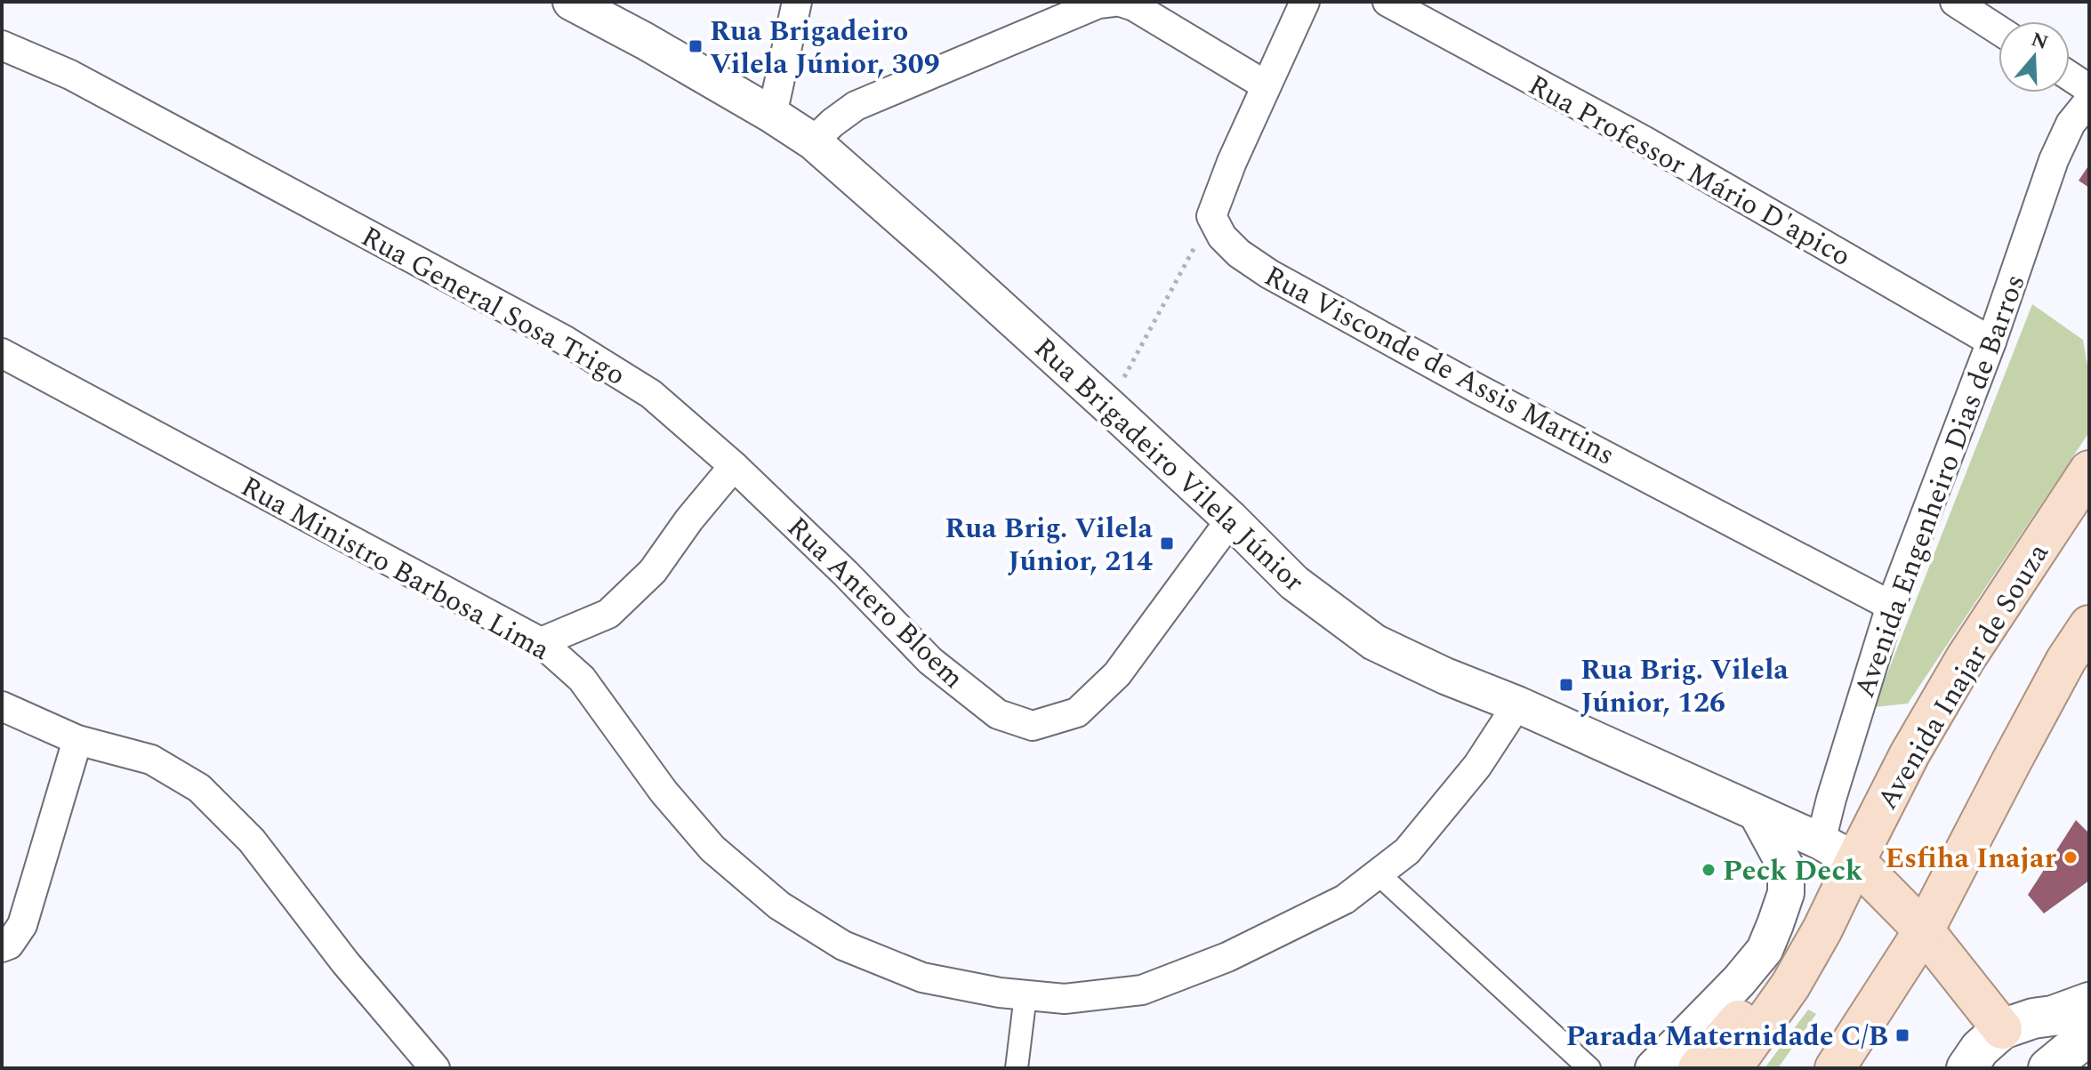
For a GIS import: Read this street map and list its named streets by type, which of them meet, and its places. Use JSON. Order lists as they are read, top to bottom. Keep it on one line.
{"streets":{"main road":["Avenida Inajar de Souza"],"street":["Rua Professor Mário D'apico","Rua General Sosa Trigo","Rua Visconde de Assis Martins","Rua Brigadeiro Vilela Júnior","Avenida Engenheiro Dias de Barros","Rua Ministro Barbosa Lima","Rua Antero Bloem"]},"crossings":[["Rua Professor Mário D'apico","Avenida Engenheiro Dias de Barros"],["Rua General Sosa Trigo","Rua Antero Bloem"],["Rua Visconde de Assis Martins","Avenida Engenheiro Dias de Barros"],["Rua Brigadeiro Vilela Júnior","Avenida Engenheiro Dias de Barros"],["Rua Brigadeiro Vilela Júnior","Rua Ministro Barbosa Lima"],["Rua Brigadeiro Vilela Júnior","Rua Antero Bloem"]],"places":{"transit":["Rua Brigadeiro Vilela Júnior, 309","Rua Brig. Vilela Júnior, 214","Rua Brig. Vilela Júnior, 126","Parada Maternidade C/B"],"other":["Esfiha Inajar","Peck Deck"]},"north":"top"}
